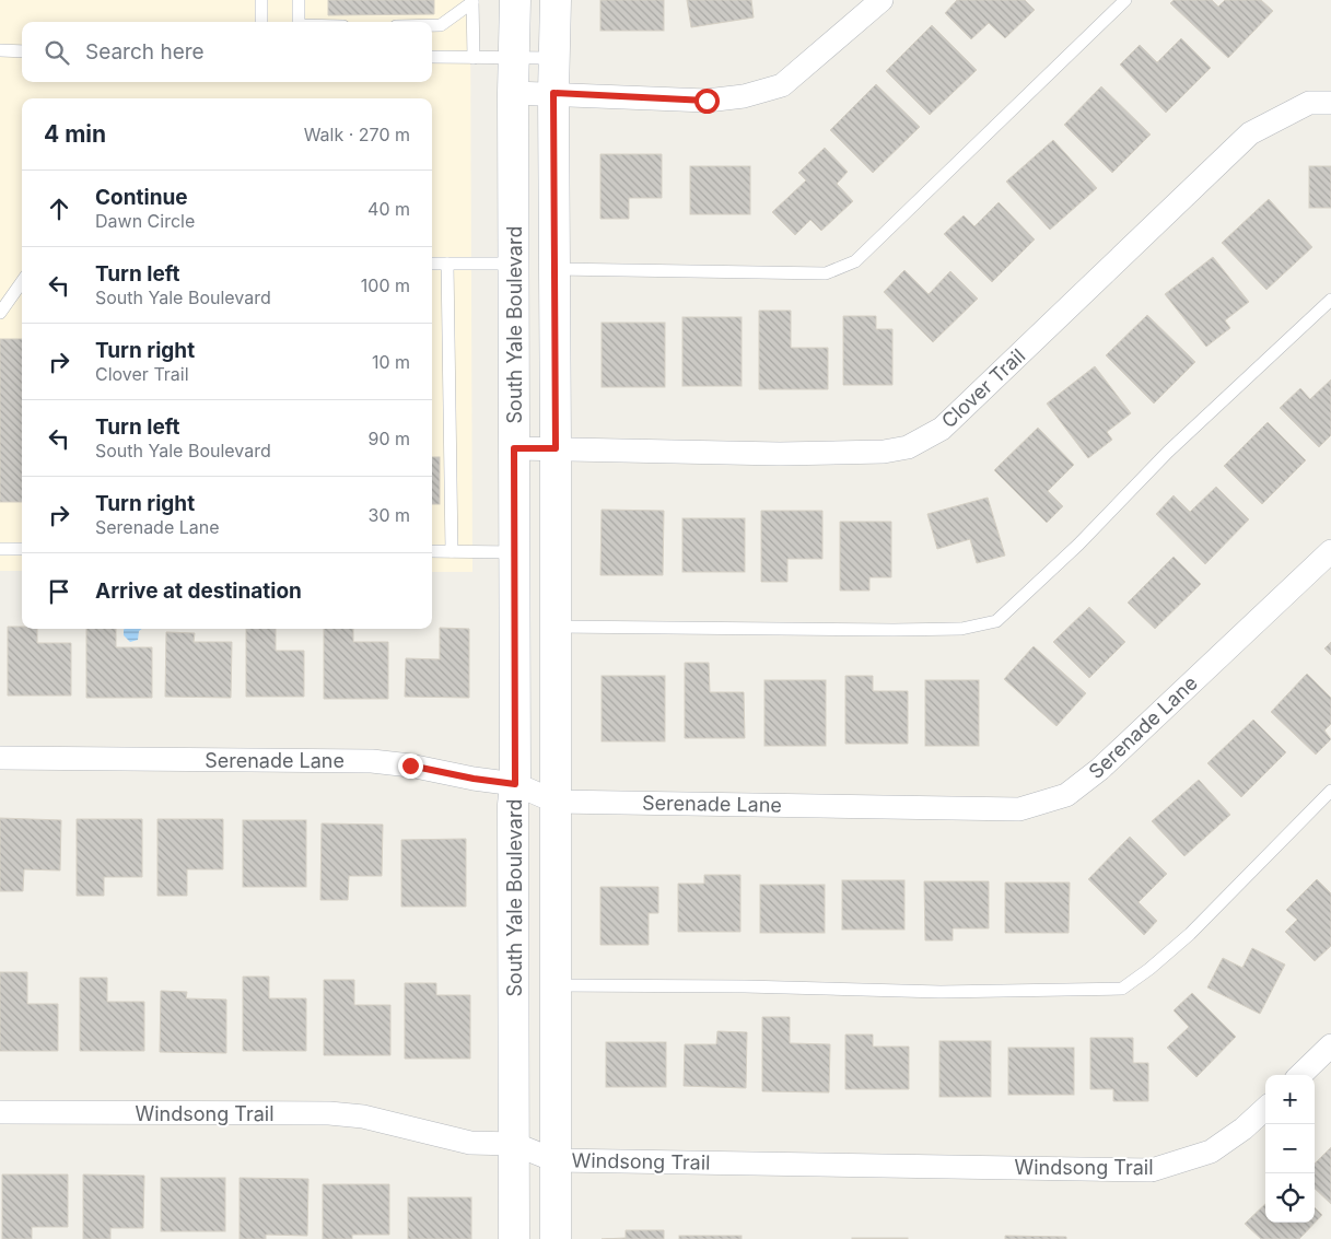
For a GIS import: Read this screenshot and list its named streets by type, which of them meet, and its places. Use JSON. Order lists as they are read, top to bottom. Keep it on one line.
{"streets":{"street":["South Yale Boulevard","Clover Trail","Serenade Lane","Windsong Trail"]},"crossings":[["South Yale Boulevard","Clover Trail"],["South Yale Boulevard","Serenade Lane"],["South Yale Boulevard","Windsong Trail"]],"page":{"search":"Search here","heading":["4 min","Walk · 270 m"],"list":[["Continue","Dawn Circle","40 m"],["Turn left","South Yale Boulevard","100 m"],["Turn right","Clover Trail","10 m"],["Turn left","South Yale Boulevard","90 m"],["Turn right","Serenade Lane","30 m"],"Arrive at destination"],"map_buttons":["+","−"]}}
